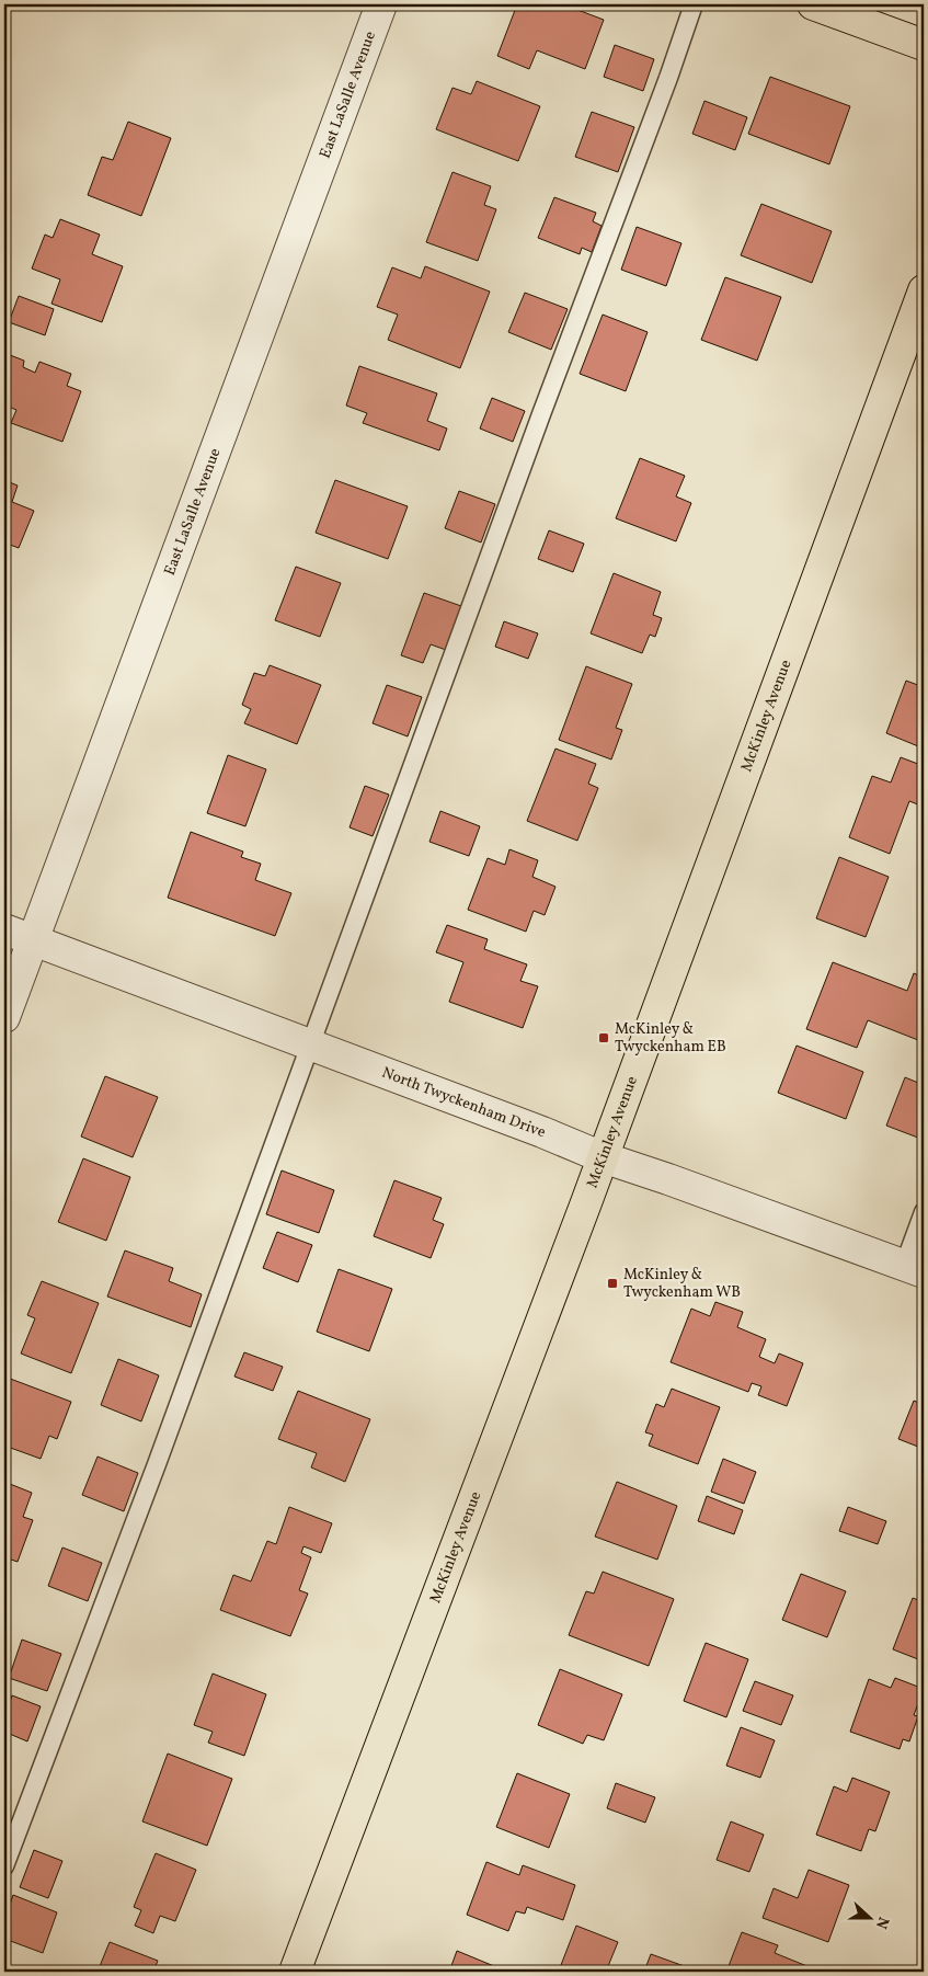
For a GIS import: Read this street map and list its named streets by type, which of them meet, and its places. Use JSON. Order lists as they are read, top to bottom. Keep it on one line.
{"streets":{"main road":["McKinley Avenue"],"street":["East LaSalle Avenue","North Twyckenham Drive"]},"crossings":[["East LaSalle Avenue","North Twyckenham Drive"],["McKinley Avenue","North Twyckenham Drive"]],"places":{"transit":["McKinley & Twyckenham EB","McKinley & Twyckenham WB"]},"north":"right"}
